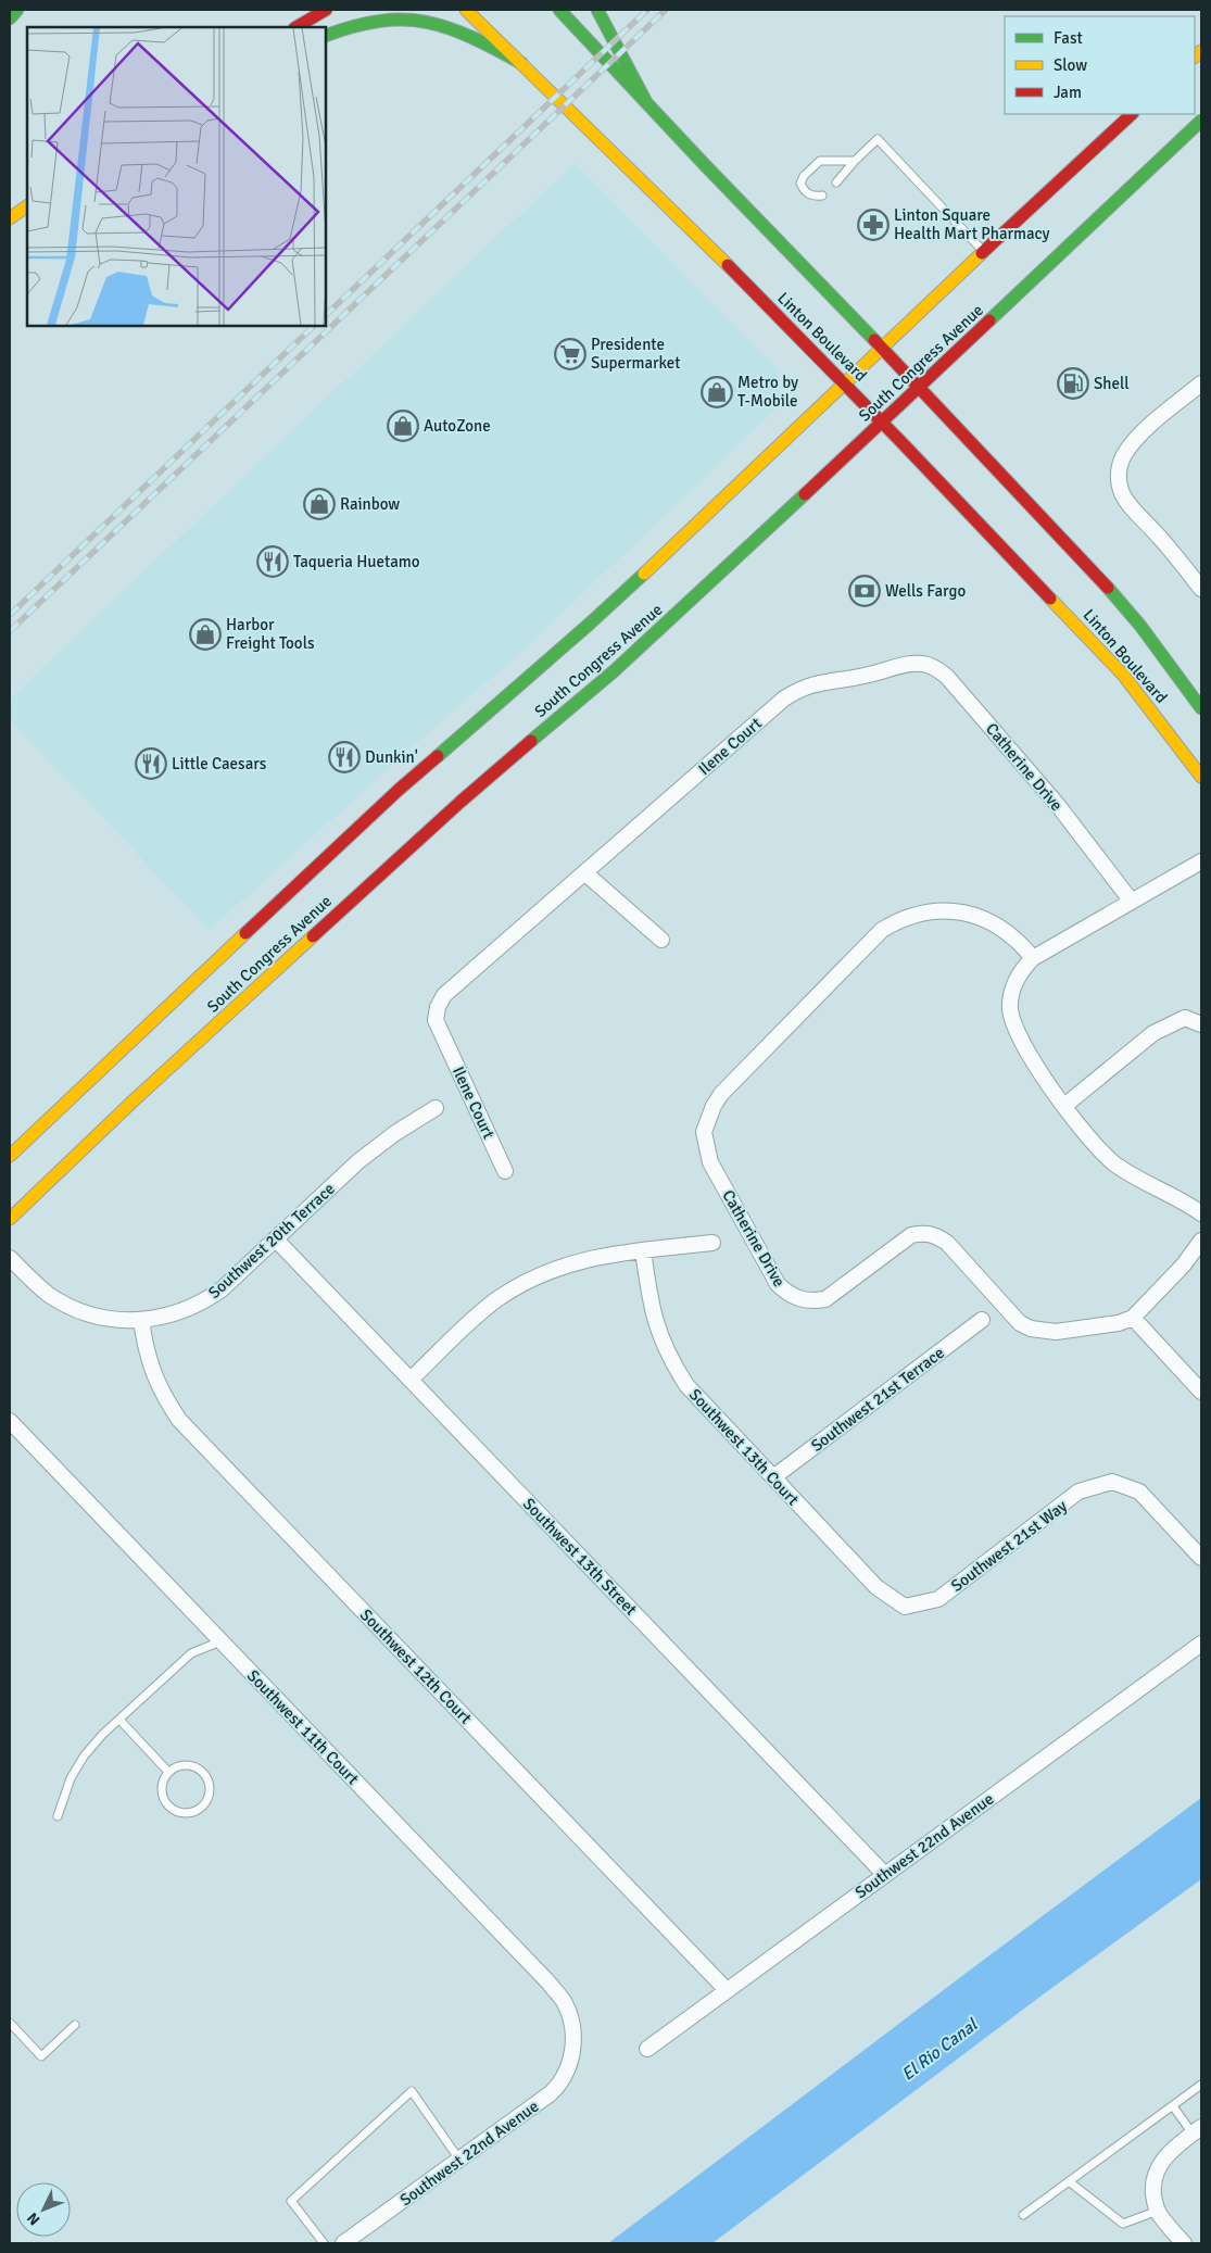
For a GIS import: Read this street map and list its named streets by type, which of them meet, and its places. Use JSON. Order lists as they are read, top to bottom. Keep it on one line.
{"streets":{"main road":["Linton Boulevard","South Congress Avenue"],"street":["Ilene Court","Catherine Drive","Southwest 20th Terrace","Southwest 21st Terrace","Southwest 13th Court","Southwest 21st Way","Southwest 13th Street","Southwest 12th Court","Southwest 11th Court","Southwest 22nd Avenue"]},"crossings":[["Linton Boulevard","South Congress Avenue"],["Ilene Court","Catherine Drive"],["Southwest 20th Terrace","Southwest 13th Street"],["Southwest 20th Terrace","Southwest 12th Court"],["Southwest 21st Terrace","Southwest 13th Court"],["Southwest 13th Court","Southwest 21st Way"],["Southwest 13th Street","Southwest 22nd Avenue"],["Southwest 12th Court","Southwest 22nd Avenue"],["Southwest 11th Court","Southwest 22nd Avenue"]],"water":["El Rio Canal"],"places":{"pharmacy":["Linton Square Health Mart Pharmacy"],"supermarket":["Presidente Supermarket"],"fuel station":["Shell"],"shop":["Metro by T-Mobile","AutoZone","Rainbow","Harbor Freight Tools"],"restaurant":["Taqueria Huetamo","Dunkin'","Little Caesars"],"bank":["Wells Fargo"]},"legend":["Fast","Slow","Jam"],"north":"bottom left"}
